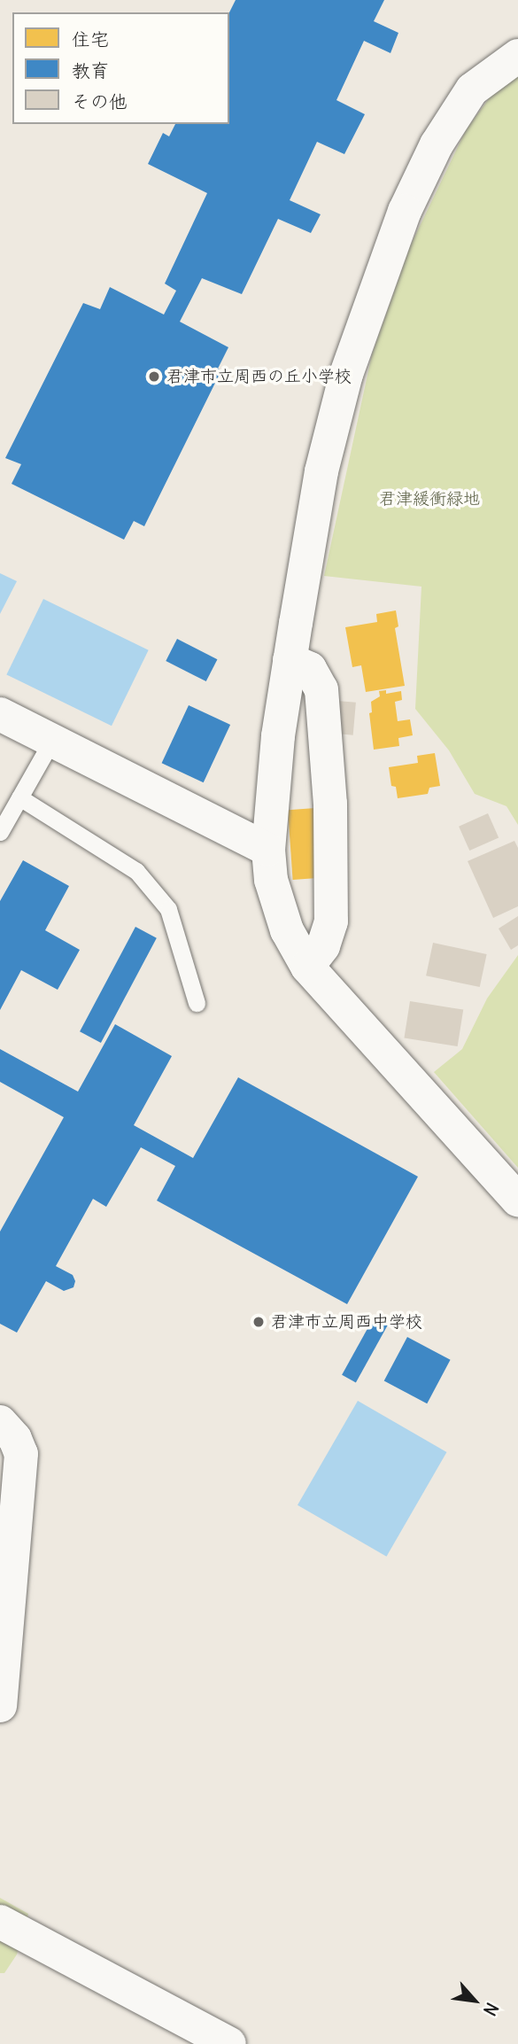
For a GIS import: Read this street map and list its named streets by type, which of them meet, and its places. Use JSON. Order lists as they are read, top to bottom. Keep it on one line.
{"parks":["君津緩衝緑地"],"places":["君津市立周西の丘小学校","君津市立周西中学校"],"legend":["住宅","教育","その他"],"north":"bottom right"}
